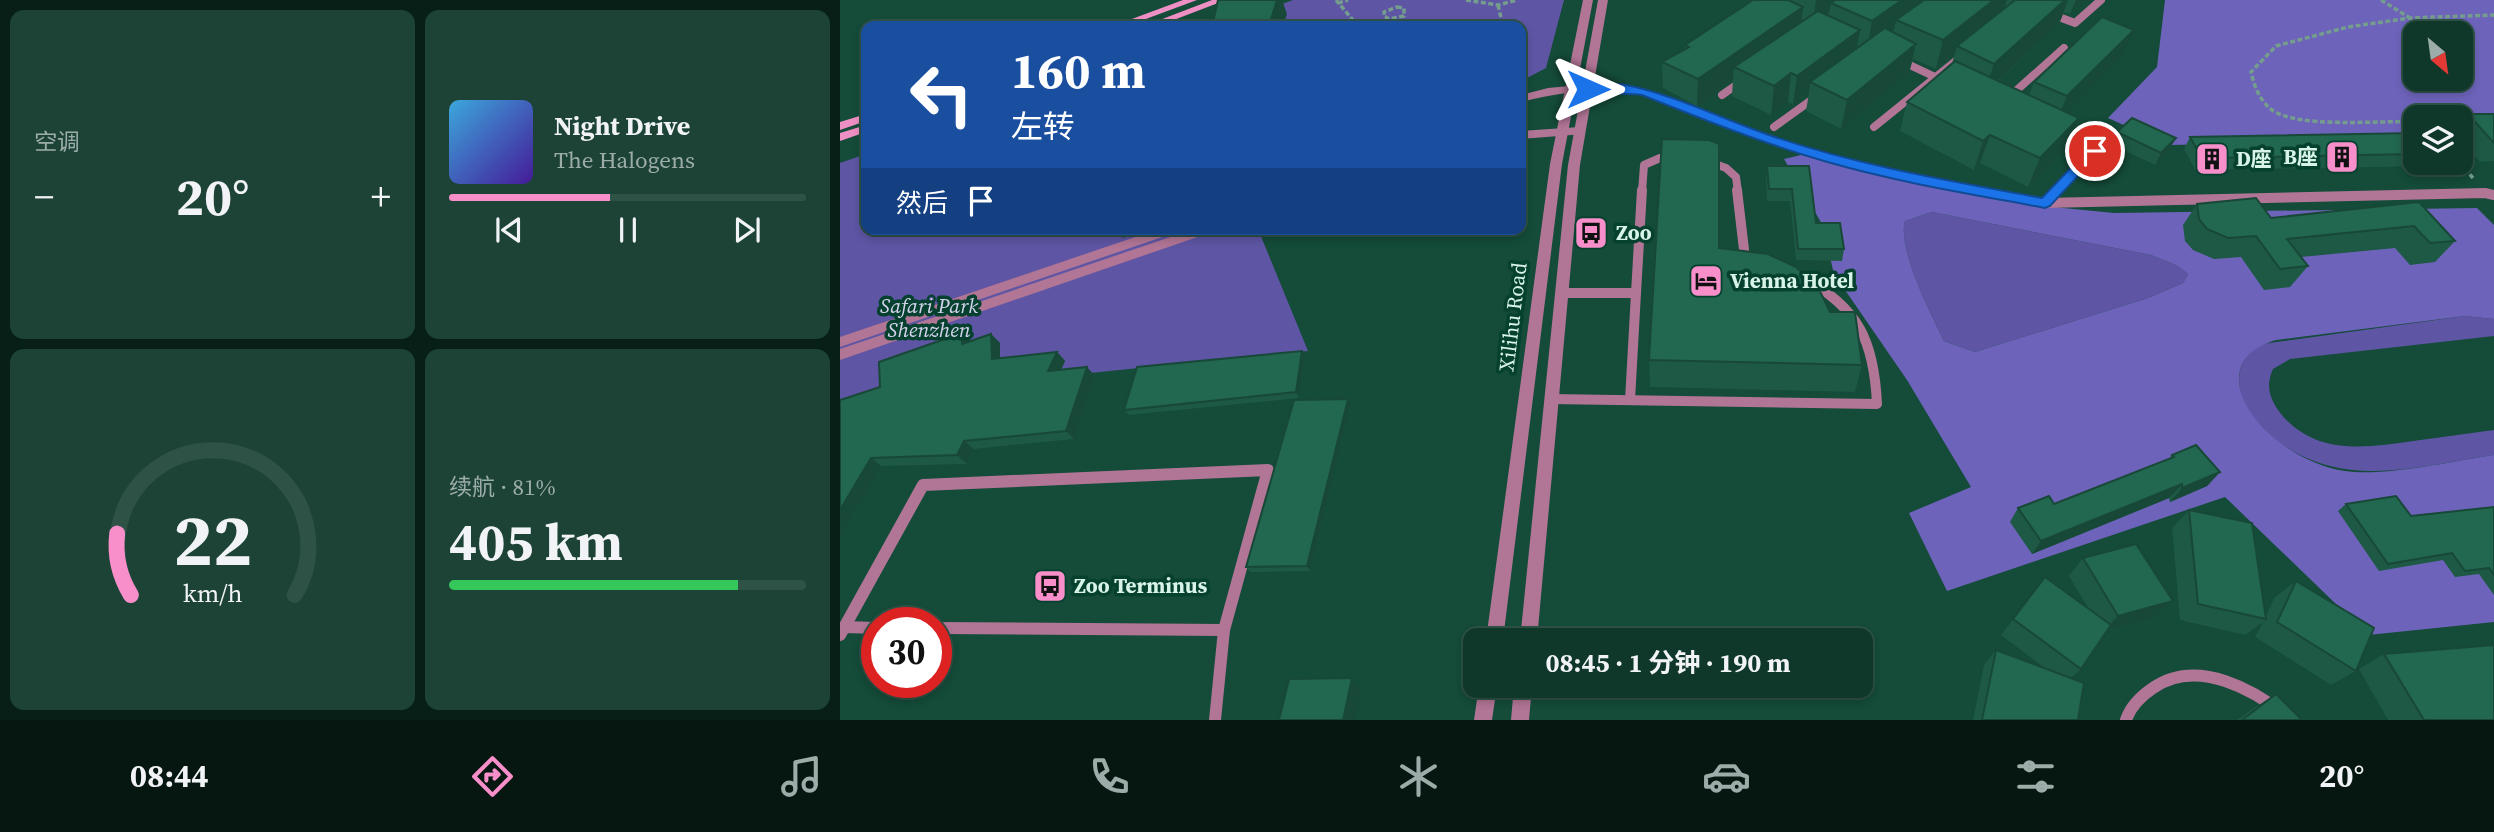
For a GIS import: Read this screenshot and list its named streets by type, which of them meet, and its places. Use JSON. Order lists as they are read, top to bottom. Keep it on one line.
{"streets":{"street":["Xilihu Road"]},"parks":["Safari Park Shenzhen"],"places":{"building":["B座","D座"],"bus stop":["Zoo","Zoo Terminus"],"hotel":["Vienna Hotel"]},"north":"bottom right","page":{"tile":["空调",["续航 · 81%","405 km"]],"turn":["160 m","左转"],"song":["Night Drive","The Halogens"],"heat":["−","20°","+"],"then":"然后","limit":"30","trip":"08:45 · 1 分钟 · 190 m","tabs":["08:44","20°"],"gauge":["22","km/h"]}}
